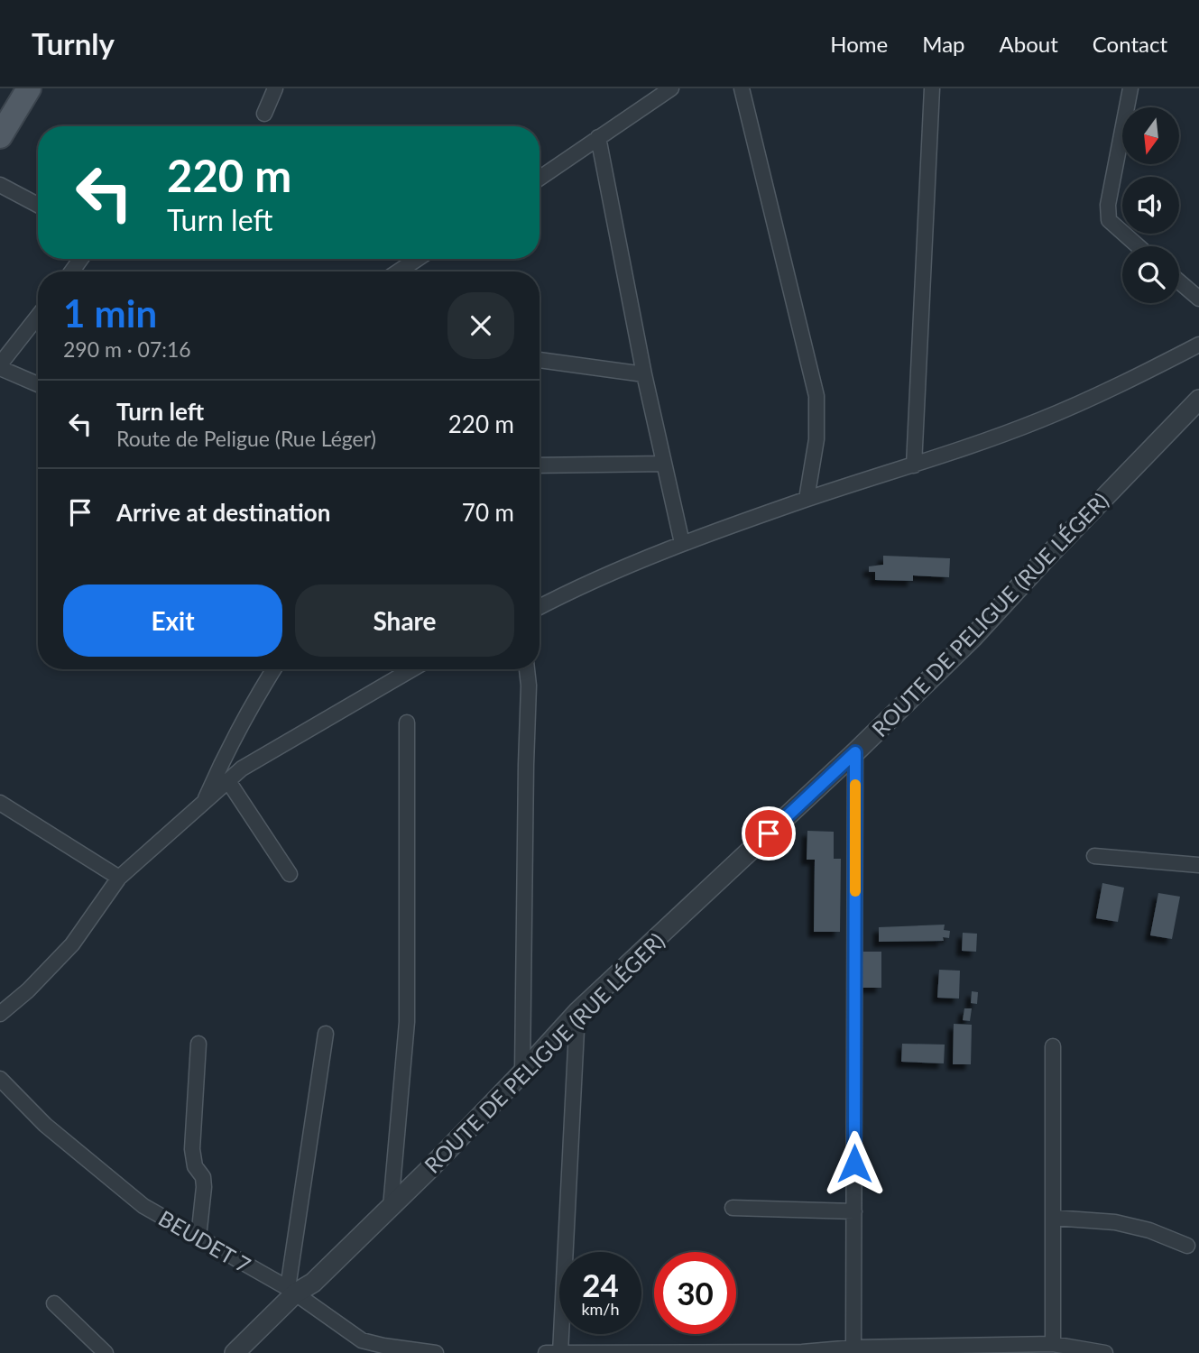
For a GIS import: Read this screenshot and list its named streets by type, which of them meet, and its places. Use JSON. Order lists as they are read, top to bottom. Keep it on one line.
{"streets":{"street":["ROUTE DE PELIGUE (RUE LÉGER)","BEUDET 7"]},"crossings":[["ROUTE DE PELIGUE (RUE LÉGER)","BEUDET 7"]],"north":"bottom","page":{"header":"Turnly","nav":["Home","Map","About","Contact"],"turn":["220 m","Turn left"],"heading":["1 min","290 m · 07:16"],"list":[{"name":"Turn left","note":"Route de Peligue (Rue Léger)","value":"220 m"},{"name":"Arrive at destination","value":"70 m"}],"buttons":["Exit","Share"],"speed":"24 km/h","limit":"30"}}
